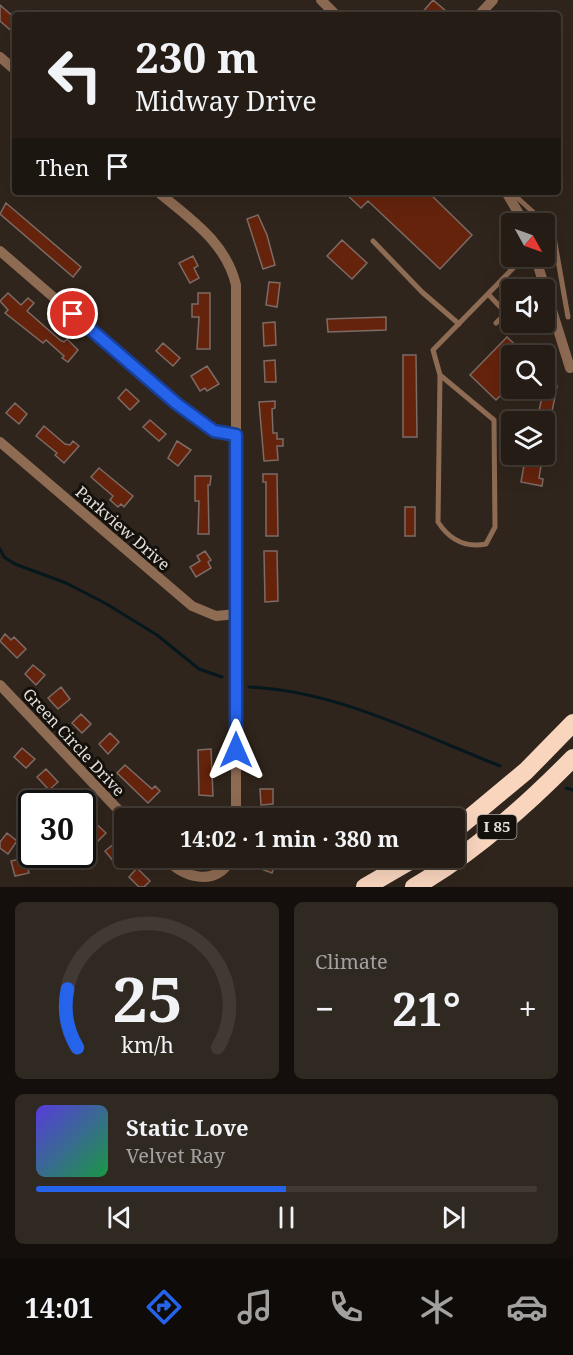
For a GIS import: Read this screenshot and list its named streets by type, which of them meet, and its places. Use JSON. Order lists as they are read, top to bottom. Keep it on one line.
{"streets":{"highway":["I 85"],"street":["Parkview Drive","Green Circle Drive"]},"north":"bottom right","page":{"turn":["230 m","Midway Drive"],"then":"Then","limit":"30","trip":"14:02 · 1 min · 380 m","tile":"Climate","heat":["−","21°","+"],"song":["Static Love","Velvet Ray"],"tabs":"14:01","gauge":["25","km/h"]}}
